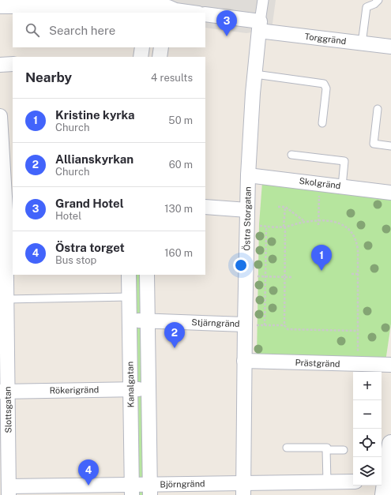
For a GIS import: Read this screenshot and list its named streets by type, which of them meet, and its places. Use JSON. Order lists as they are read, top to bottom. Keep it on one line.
{"streets":{"street":["Torggränd","Skolgränd","Östra Storgatan","Stjärngränd","Prästgränd","Kanalgatan","Rökerigränd","Slottsgatan","Björngränd"]},"crossings":[["Torggränd","Östra Storgatan"],["Skolgränd","Östra Storgatan"],["Östra Storgatan","Stjärngränd"],["Östra Storgatan","Prästgränd"],["Östra Storgatan","Björngränd"],["Stjärngränd","Kanalgatan"],["Kanalgatan","Rökerigränd"],["Kanalgatan","Björngränd"],["Rökerigränd","Slottsgatan"],["Slottsgatan","Björngränd"]],"page":{"pins":["3","1","2","4"],"search":"Search here","heading":["Nearby","4 results"],"list":[{"mark":"1","name":"Kristine kyrka","note":"Church","value":"50 m"},{"mark":"2","name":"Allianskyrkan","note":"Church","value":"60 m"},{"mark":"3","name":"Grand Hotel","note":"Hotel","value":"130 m"},{"mark":"4","name":"Östra torget","note":"Bus stop","value":"160 m"}],"map_buttons":["+","−"]}}
